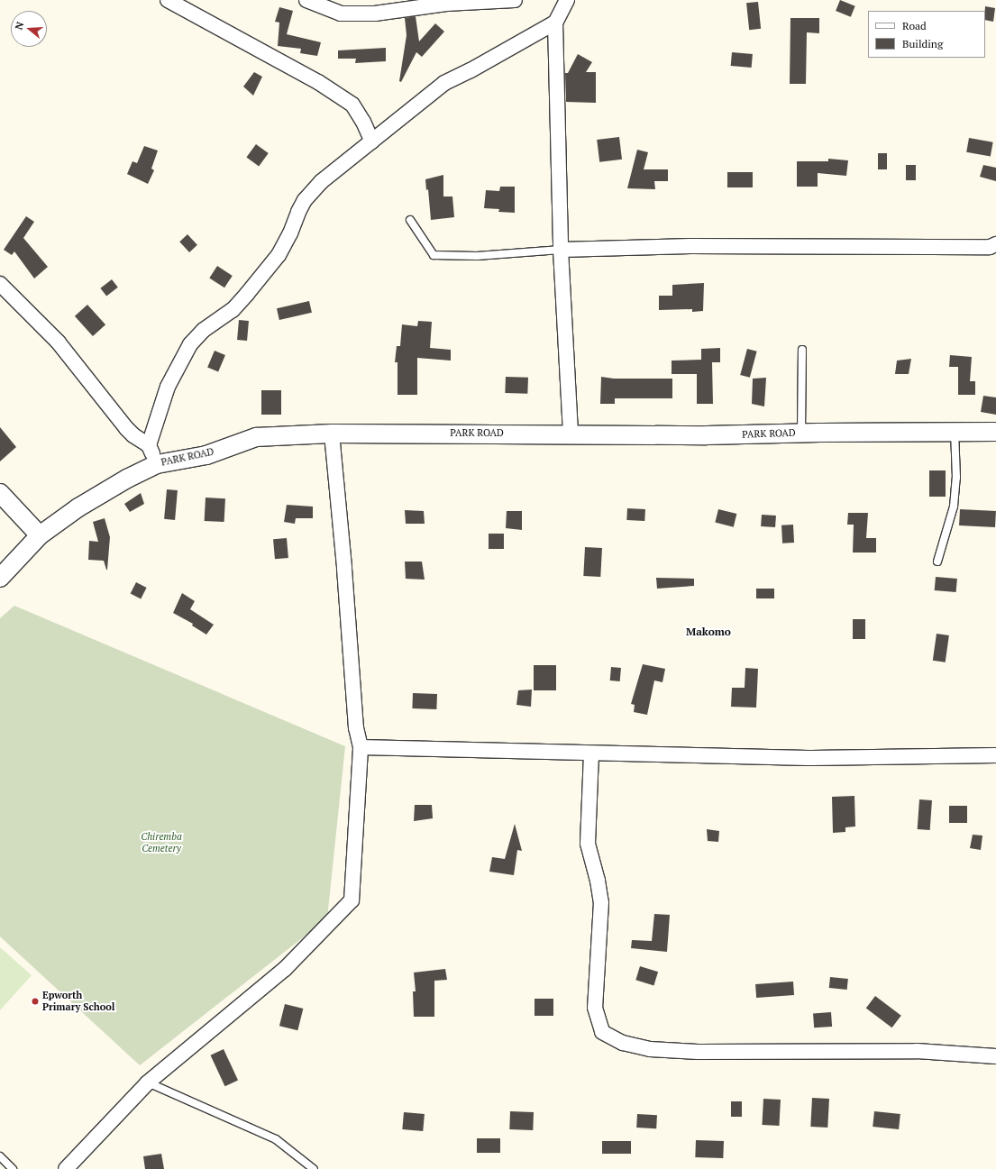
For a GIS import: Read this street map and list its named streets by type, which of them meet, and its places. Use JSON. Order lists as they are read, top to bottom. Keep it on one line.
{"streets":{"street":["PARK ROAD"]},"districts":["Makomo"],"parks":["Chiremba Cemetery"],"places":["Epworth Primary School"],"legend":["Road","Building"],"north":"left"}
